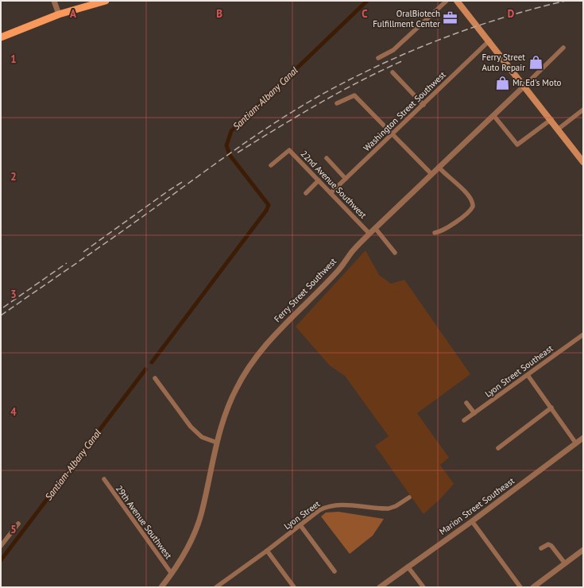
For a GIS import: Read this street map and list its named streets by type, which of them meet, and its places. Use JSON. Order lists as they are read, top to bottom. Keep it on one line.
{"streets":{"street":["Washington Street Southwest","22nd Avenue Southwest","Ferry Street Southwest","Lyon Street Southeast","Marion Street Southeast","Lyon Street","29th Avenue Southwest"]},"crossings":[["Washington Street Southwest","22nd Avenue Southwest"],["22nd Avenue Southwest","Ferry Street Southwest"],["Ferry Street Southwest","29th Avenue Southwest"]],"water":["Santiam-Albany Canal"],"places":{"office":["OralBiotech Fulfillment Center"],"shop":["Ferry Street Auto Repair","Mr. Ed's Moto"]},"grid":{"columns":["A","B","C","D"],"rows":["1","2","3","4","5"]}}
